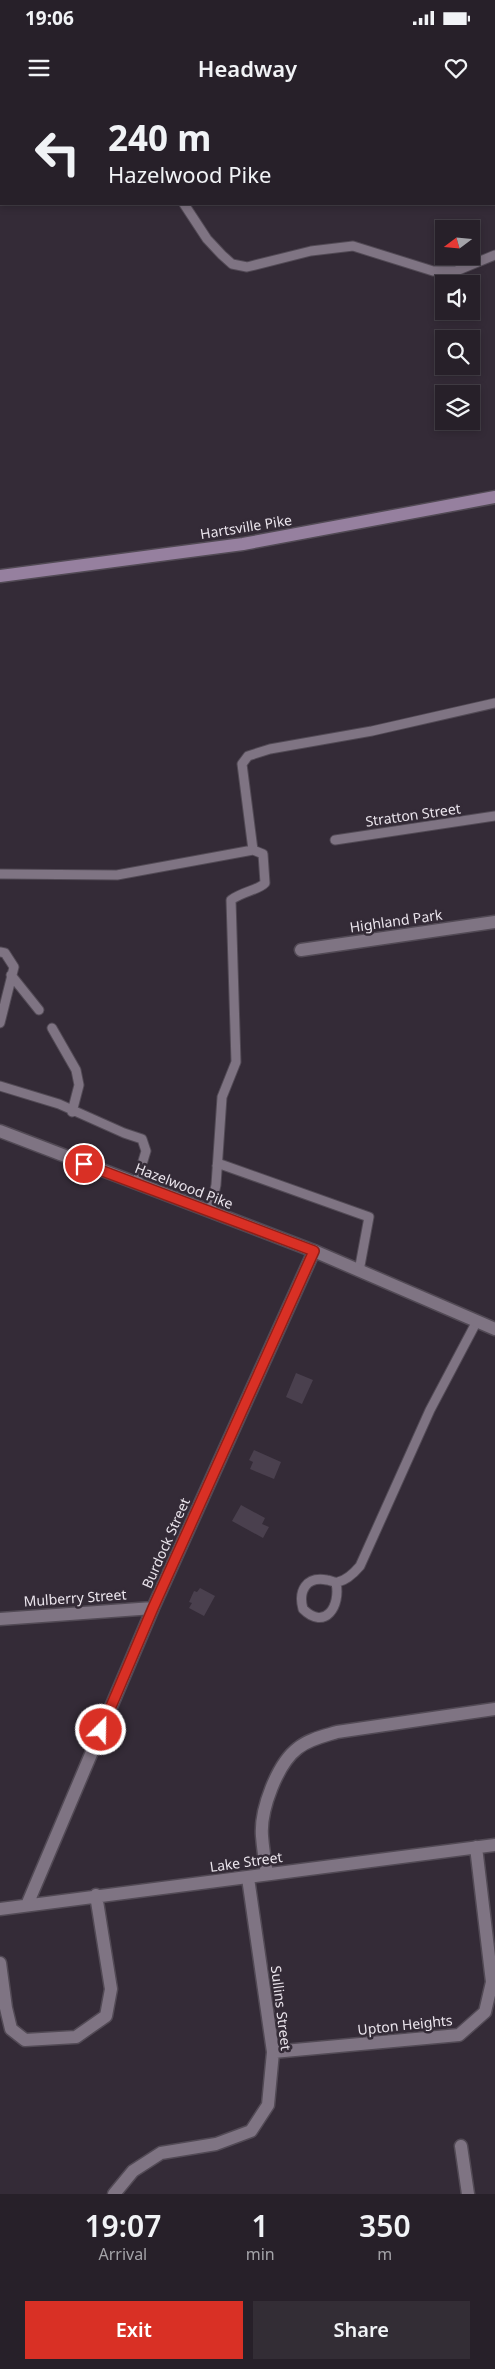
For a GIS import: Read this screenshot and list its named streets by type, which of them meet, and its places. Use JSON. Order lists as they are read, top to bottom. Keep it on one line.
{"streets":{"main road":["Hartsville Pike"],"street":["Highland Park","Hazelwood Pike","Burdock Street","Mulberry Street","Lake Street","Sullins Street","Upton Heights"],"lane":["Stratton Street"]},"crossings":[["Hazelwood Pike","Burdock Street"],["Burdock Street","Mulberry Street"],["Burdock Street","Lake Street"],["Lake Street","Sullins Street"],["Lake Street","Upton Heights"],["Sullins Street","Upton Heights"]],"north":"left","page":{"status":"19:06","header":"Headway","turn":["240 m","Hazelwood Pike"],"eta":["19:07","Arrival","1","min","350","m"],"buttons":["Exit","Share"]}}
